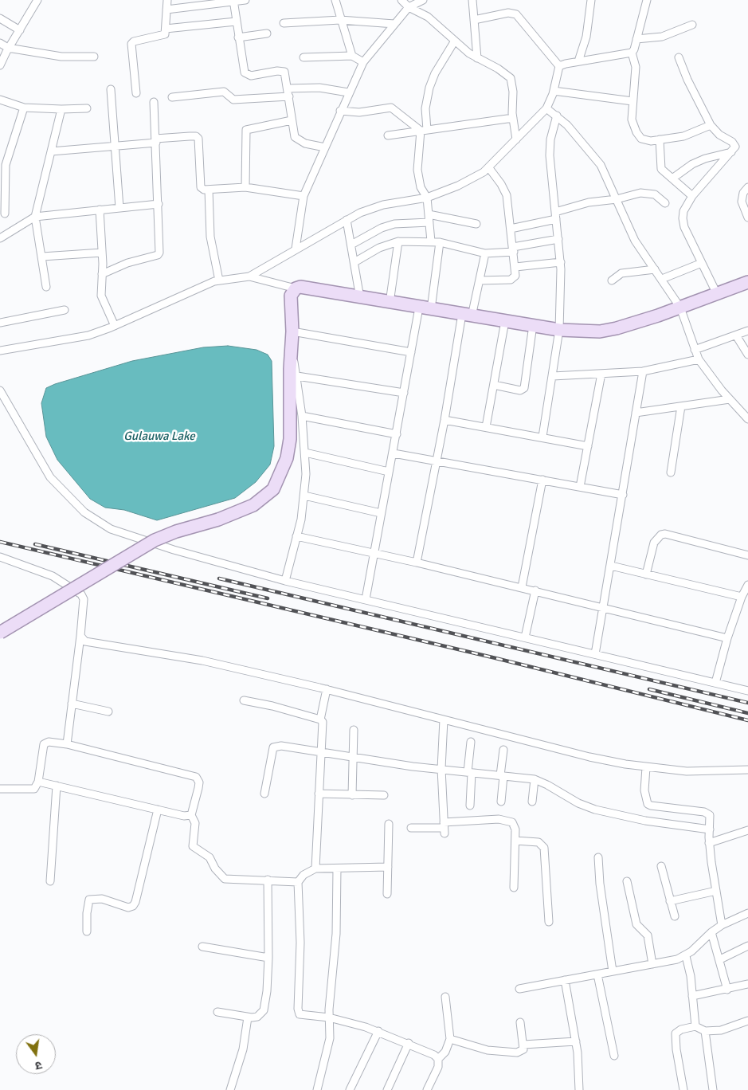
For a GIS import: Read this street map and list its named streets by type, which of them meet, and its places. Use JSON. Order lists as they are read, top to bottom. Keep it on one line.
{"water":["Gulauwa Lake"],"north":"bottom"}
